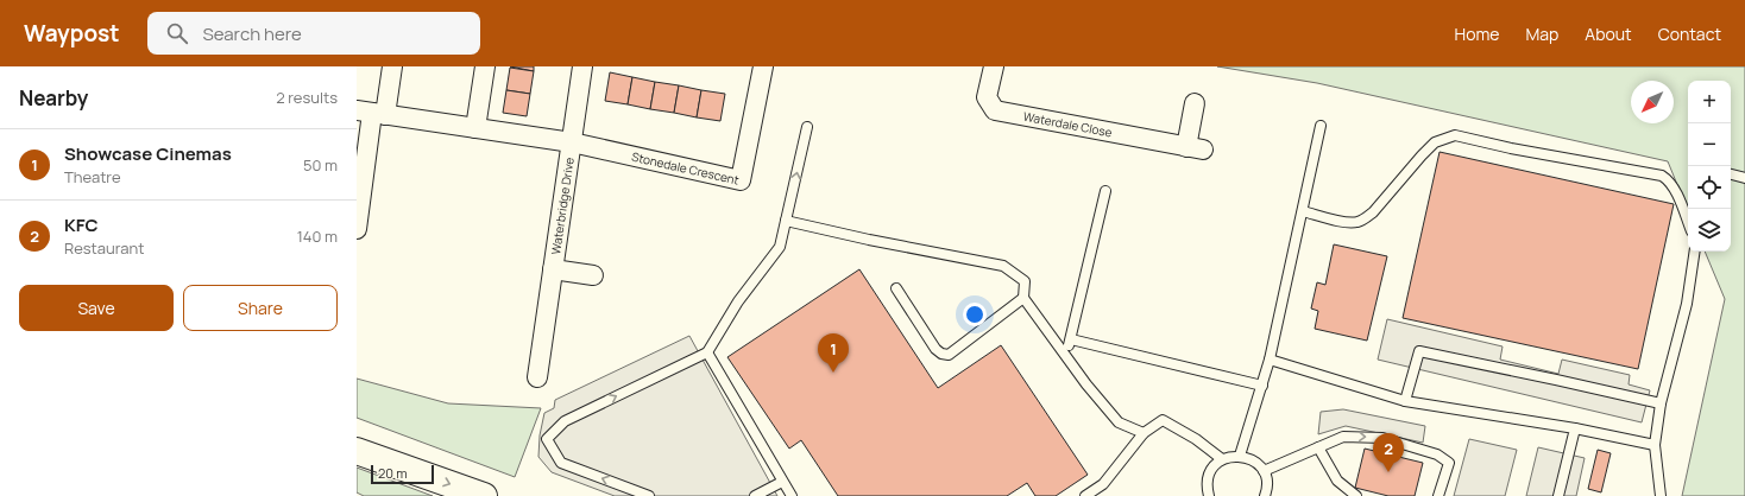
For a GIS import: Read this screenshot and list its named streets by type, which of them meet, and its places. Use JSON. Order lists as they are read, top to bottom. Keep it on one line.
{"streets":{"street":["Waterdale Close","Stonedale Crescent","Waterbridge Drive"]},"crossings":[["Stonedale Crescent","Waterbridge Drive"]],"scale_bar":"20 m","north":"bottom left","page":{"header":"Waypost","search":"Search here","nav":["Home","Map","About","Contact"],"heading":["Nearby","2 results"],"map_buttons":["+","−"],"list":[{"mark":"1","name":"Showcase Cinemas","note":"Theatre","value":"50 m"},{"mark":"2","name":"KFC","note":"Restaurant","value":"140 m"}],"buttons":["Save","Share"],"pins":["1","2"],"scale":"20 m"}}
